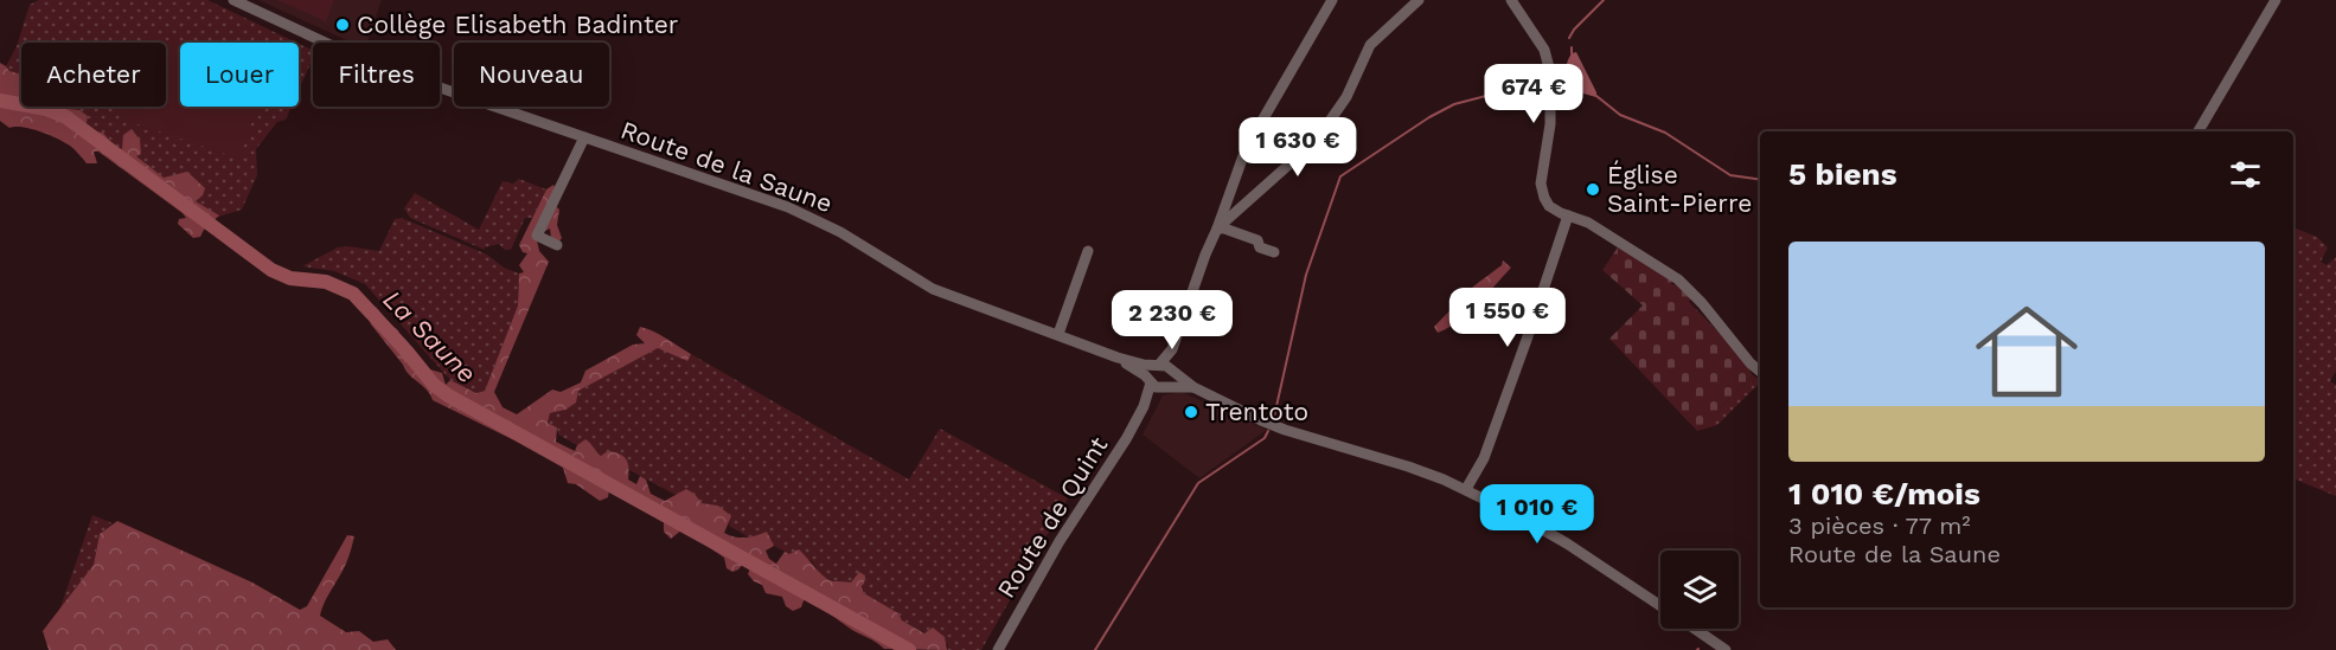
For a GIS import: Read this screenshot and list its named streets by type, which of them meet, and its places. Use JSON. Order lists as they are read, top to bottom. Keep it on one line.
{"streets":{"street":["Route de la Saune","Route de Quint"]},"crossings":[["Route de la Saune","Route de Quint"]],"water":["La Saune"],"places":["Collège Elisabeth Badinter","Église Saint-Pierre","Trentoto"],"page":{"chip":["Acheter","Louer","Filtres","Nouveau"],"price":["674 €","1 630 €","1 550 €","2 230 €","1 010 €"],"heading":"5 biens","list":[{"name":"1 010 €/mois","note":"3 pièces · 77 m² · Route de la Saune"}]}}
